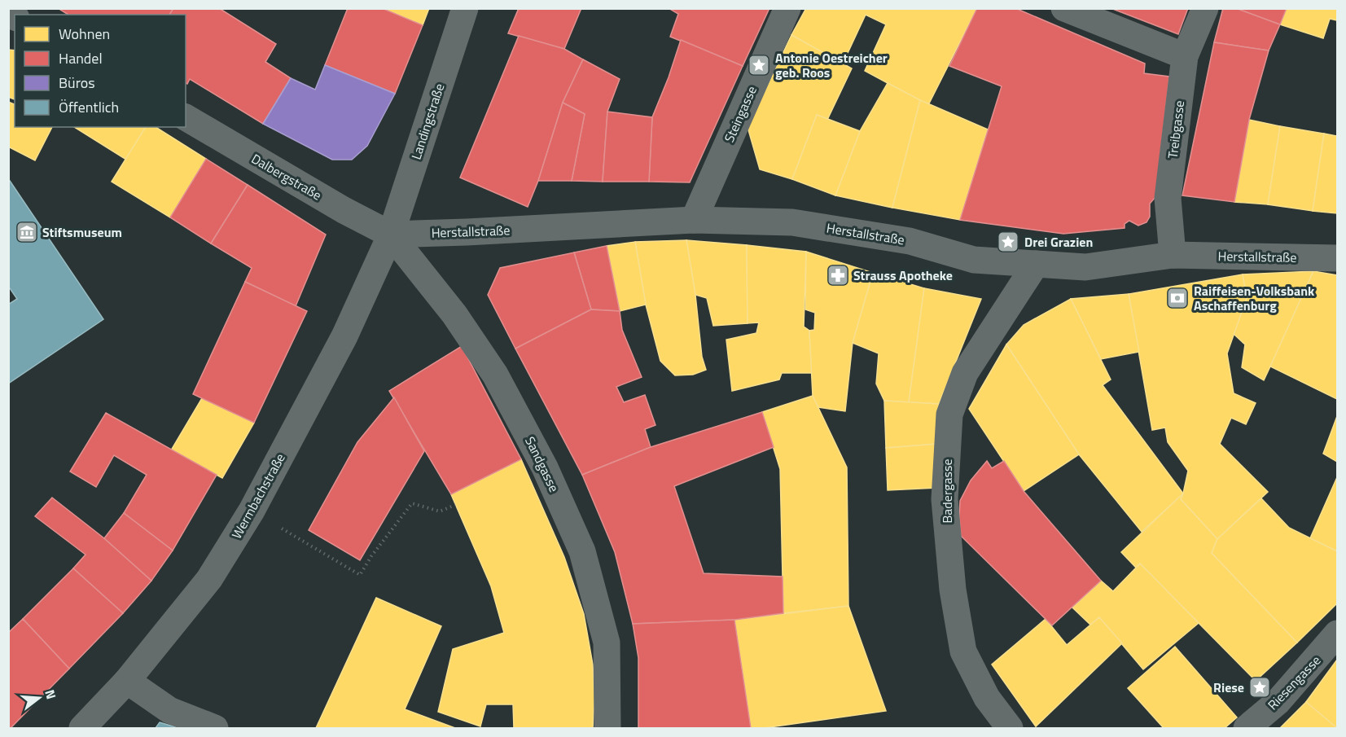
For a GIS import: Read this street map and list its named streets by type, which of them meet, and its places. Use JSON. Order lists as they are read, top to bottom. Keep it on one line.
{"streets":{"street":["Steingasse","Landingstraße","Treibgasse","Dalbergstraße","Herstallstraße","Sandgasse","Badergasse","Wermbachstraße","Riesengasse"]},"crossings":[["Steingasse","Herstallstraße"],["Landingstraße","Dalbergstraße"],["Landingstraße","Herstallstraße"],["Landingstraße","Sandgasse"],["Landingstraße","Wermbachstraße"],["Treibgasse","Herstallstraße"],["Dalbergstraße","Herstallstraße"],["Dalbergstraße","Sandgasse"],["Dalbergstraße","Wermbachstraße"],["Herstallstraße","Sandgasse"],["Herstallstraße","Badergasse"],["Herstallstraße","Wermbachstraße"],["Sandgasse","Wermbachstraße"]],"places":{"place":["Antonie Oestreicher geb. Roos","Drei Grazien","Riese"],"museum":["Stiftsmuseum"],"pharmacy":["Strauss Apotheke"],"bank":["Raiffeisen-Volksbank Aschaffenburg"]},"legend":["Wohnen","Handel","Büros","Öffentlich"],"north":"right"}
